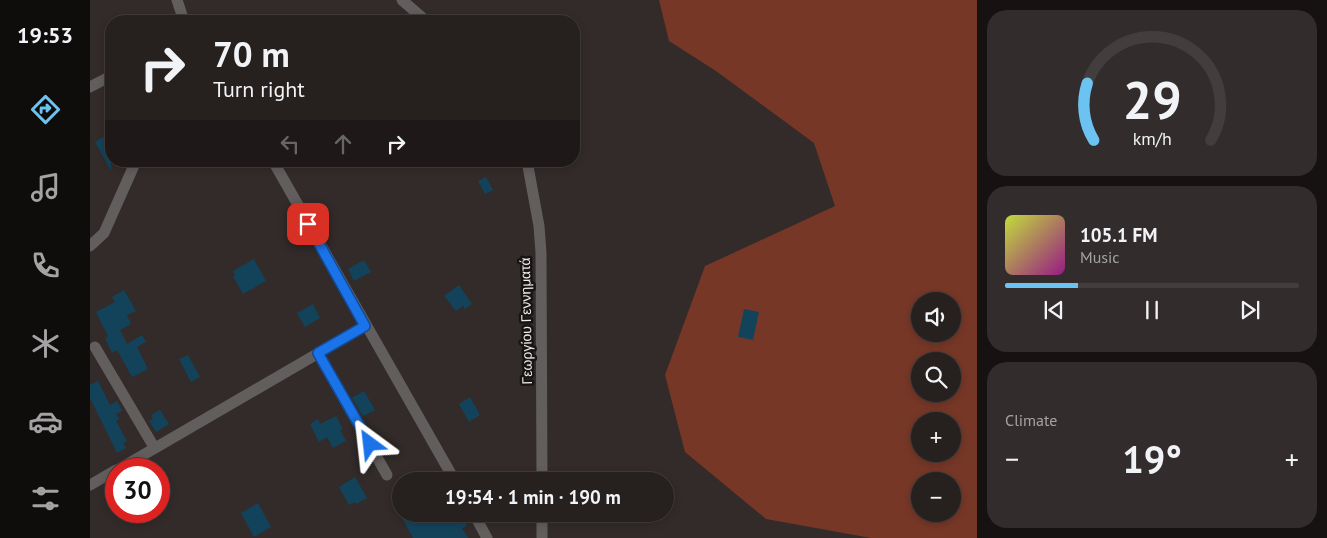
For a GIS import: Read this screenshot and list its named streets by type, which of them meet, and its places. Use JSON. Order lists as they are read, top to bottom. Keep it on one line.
{"streets":{"street":["Γεωργίου Γεννηματά"]},"page":{"tabs":"19:53","turn":["70 m","Turn right"],"song":["105.1 FM","Music"],"map_buttons":["+","−"],"tile":"Climate","heat":["−","19°","+"],"limit":"30","trip":"19:54 · 1 min · 190 m","gauge":["29","km/h"]}}
